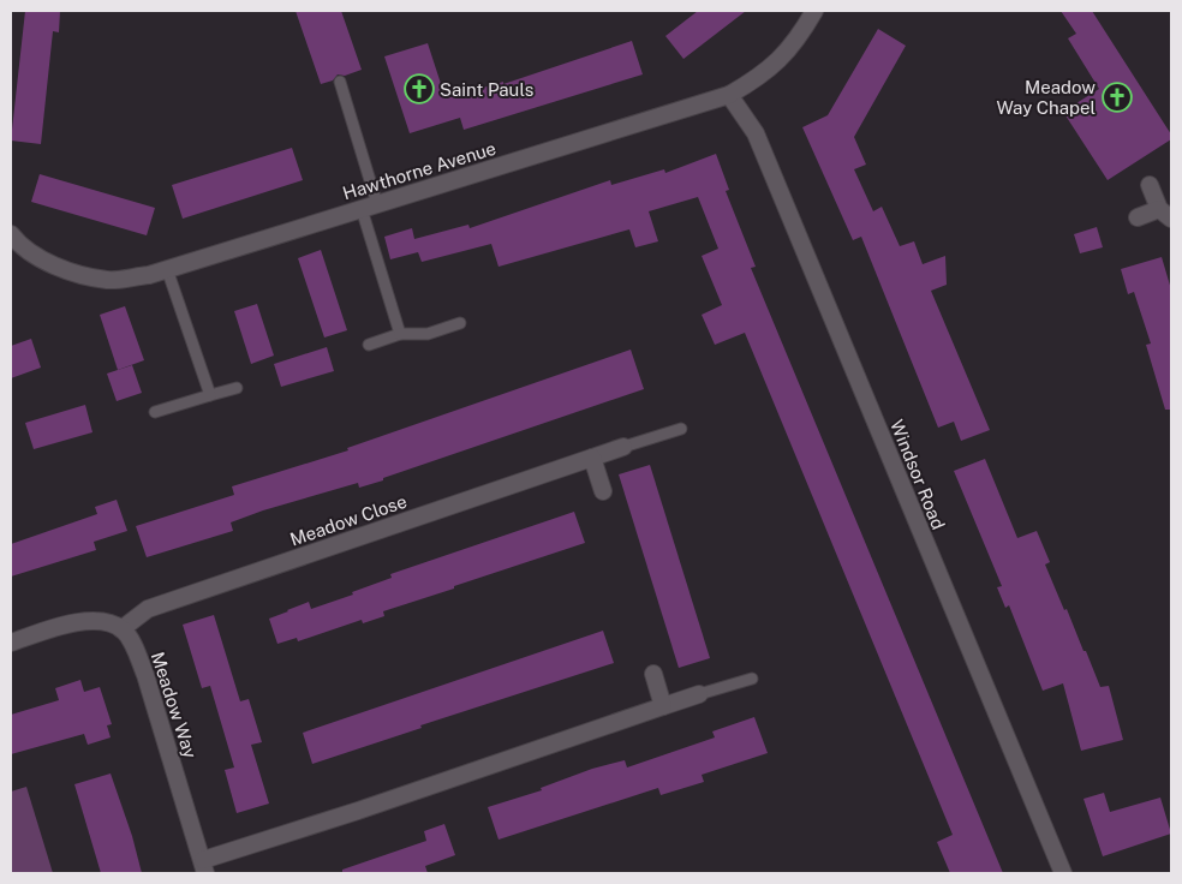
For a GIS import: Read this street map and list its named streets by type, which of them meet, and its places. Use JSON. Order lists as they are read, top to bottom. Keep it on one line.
{"streets":{"street":["Hawthorne Avenue","Windsor Road","Meadow Close","Meadow Way"]},"crossings":[["Hawthorne Avenue","Windsor Road"],["Meadow Close","Meadow Way"]],"places":{"church":["Saint Pauls","Meadow Way Chapel"]}}
